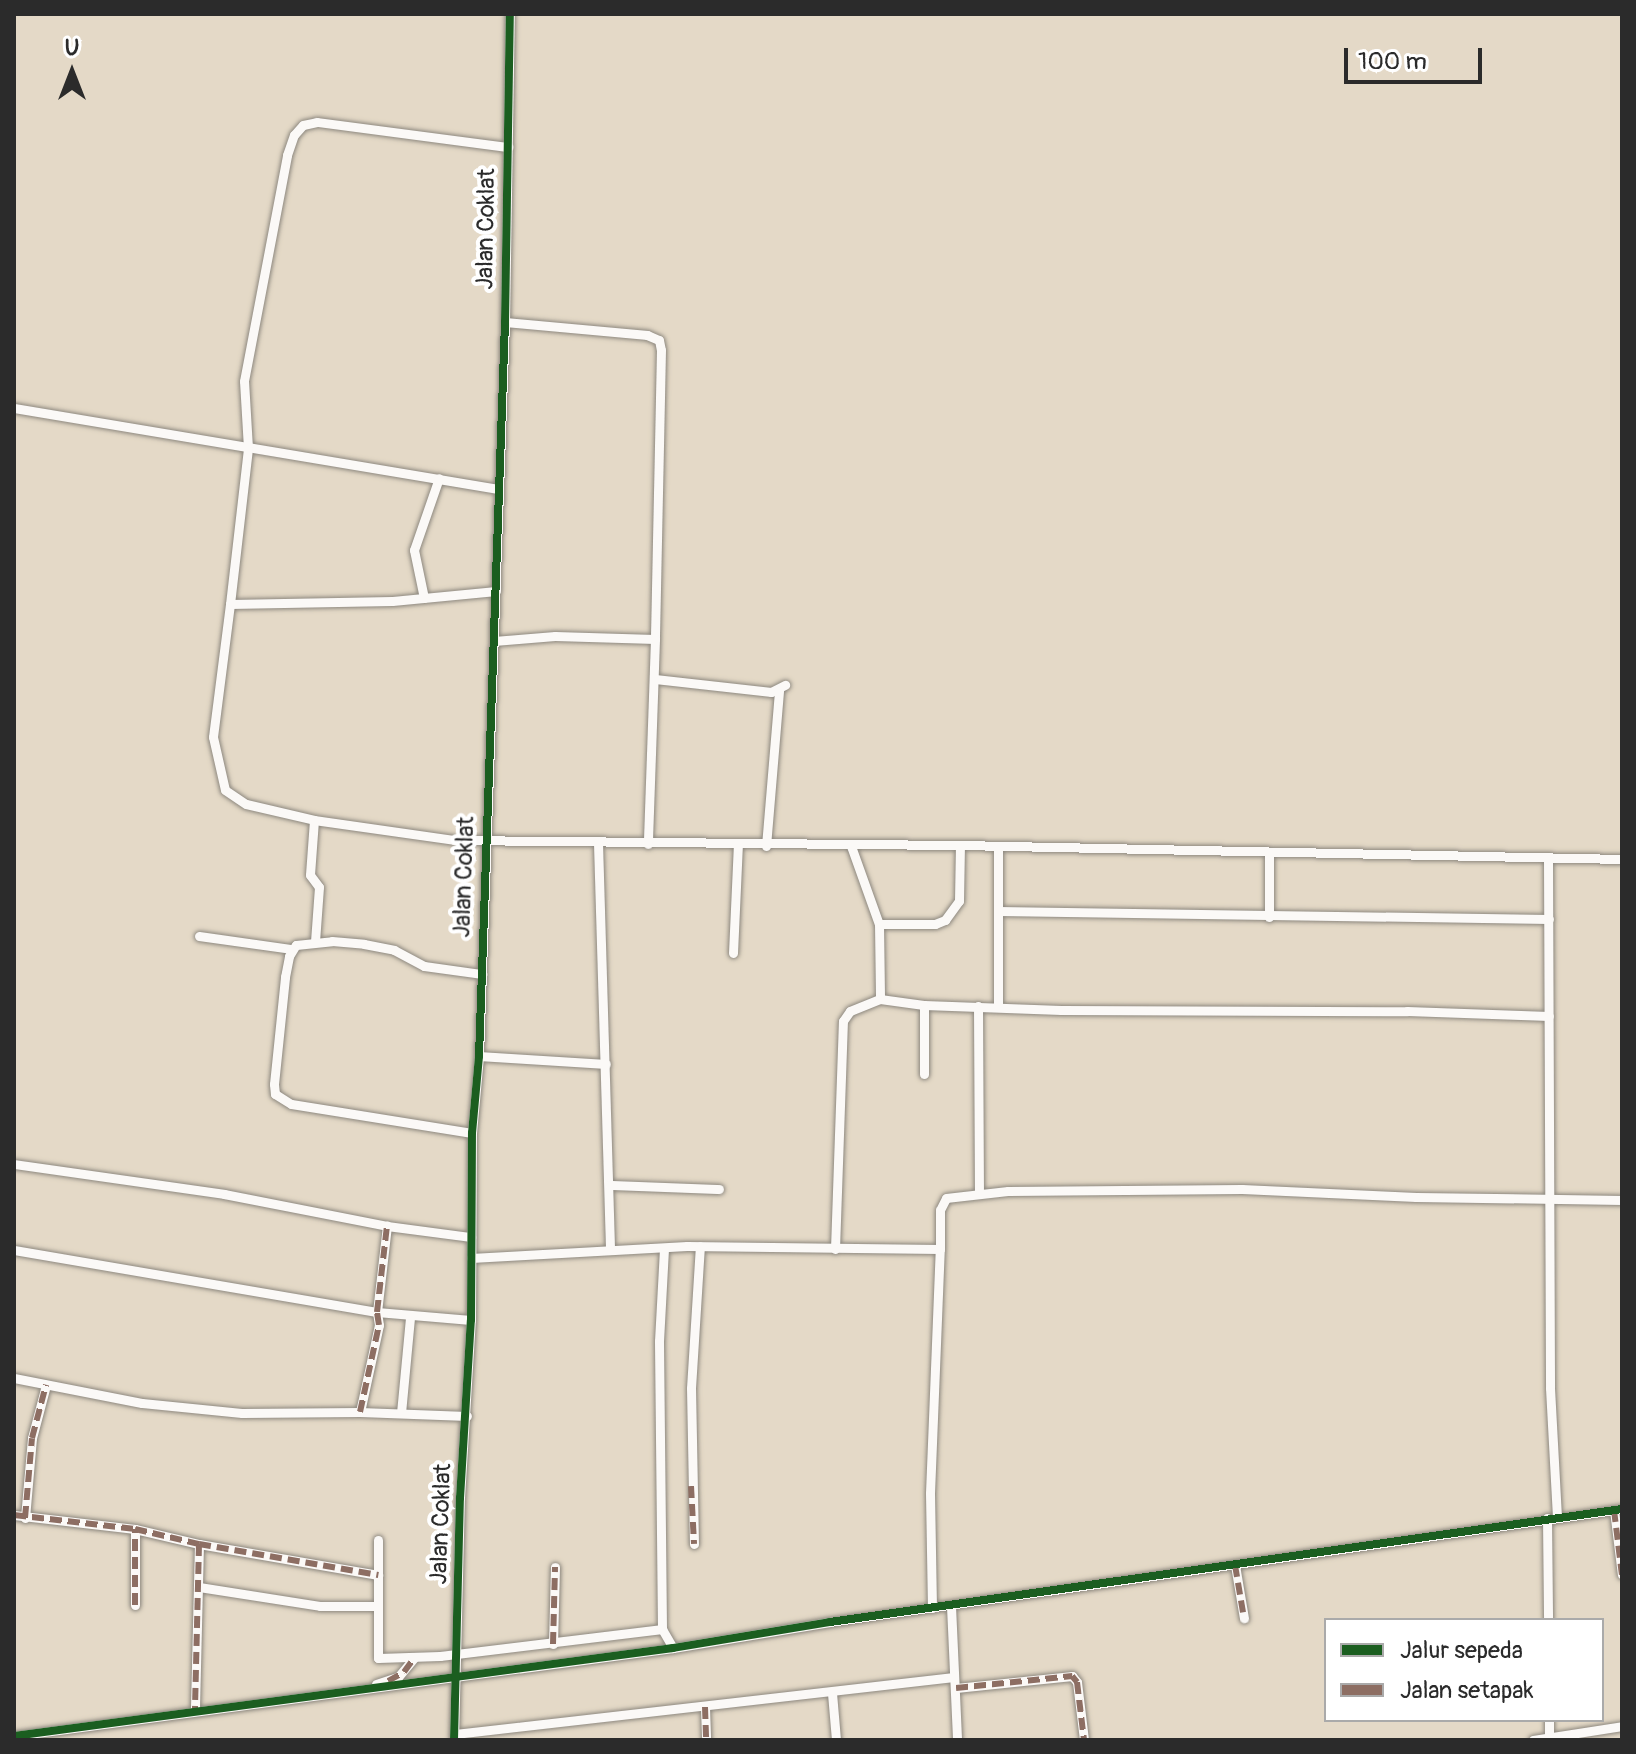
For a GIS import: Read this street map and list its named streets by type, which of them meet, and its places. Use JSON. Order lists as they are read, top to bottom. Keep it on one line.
{"streets":{"street":["Jalan Coklat"]},"legend":["Jalur sepeda","Jalan setapak"],"scale_bar":"100 m","north":"top"}
